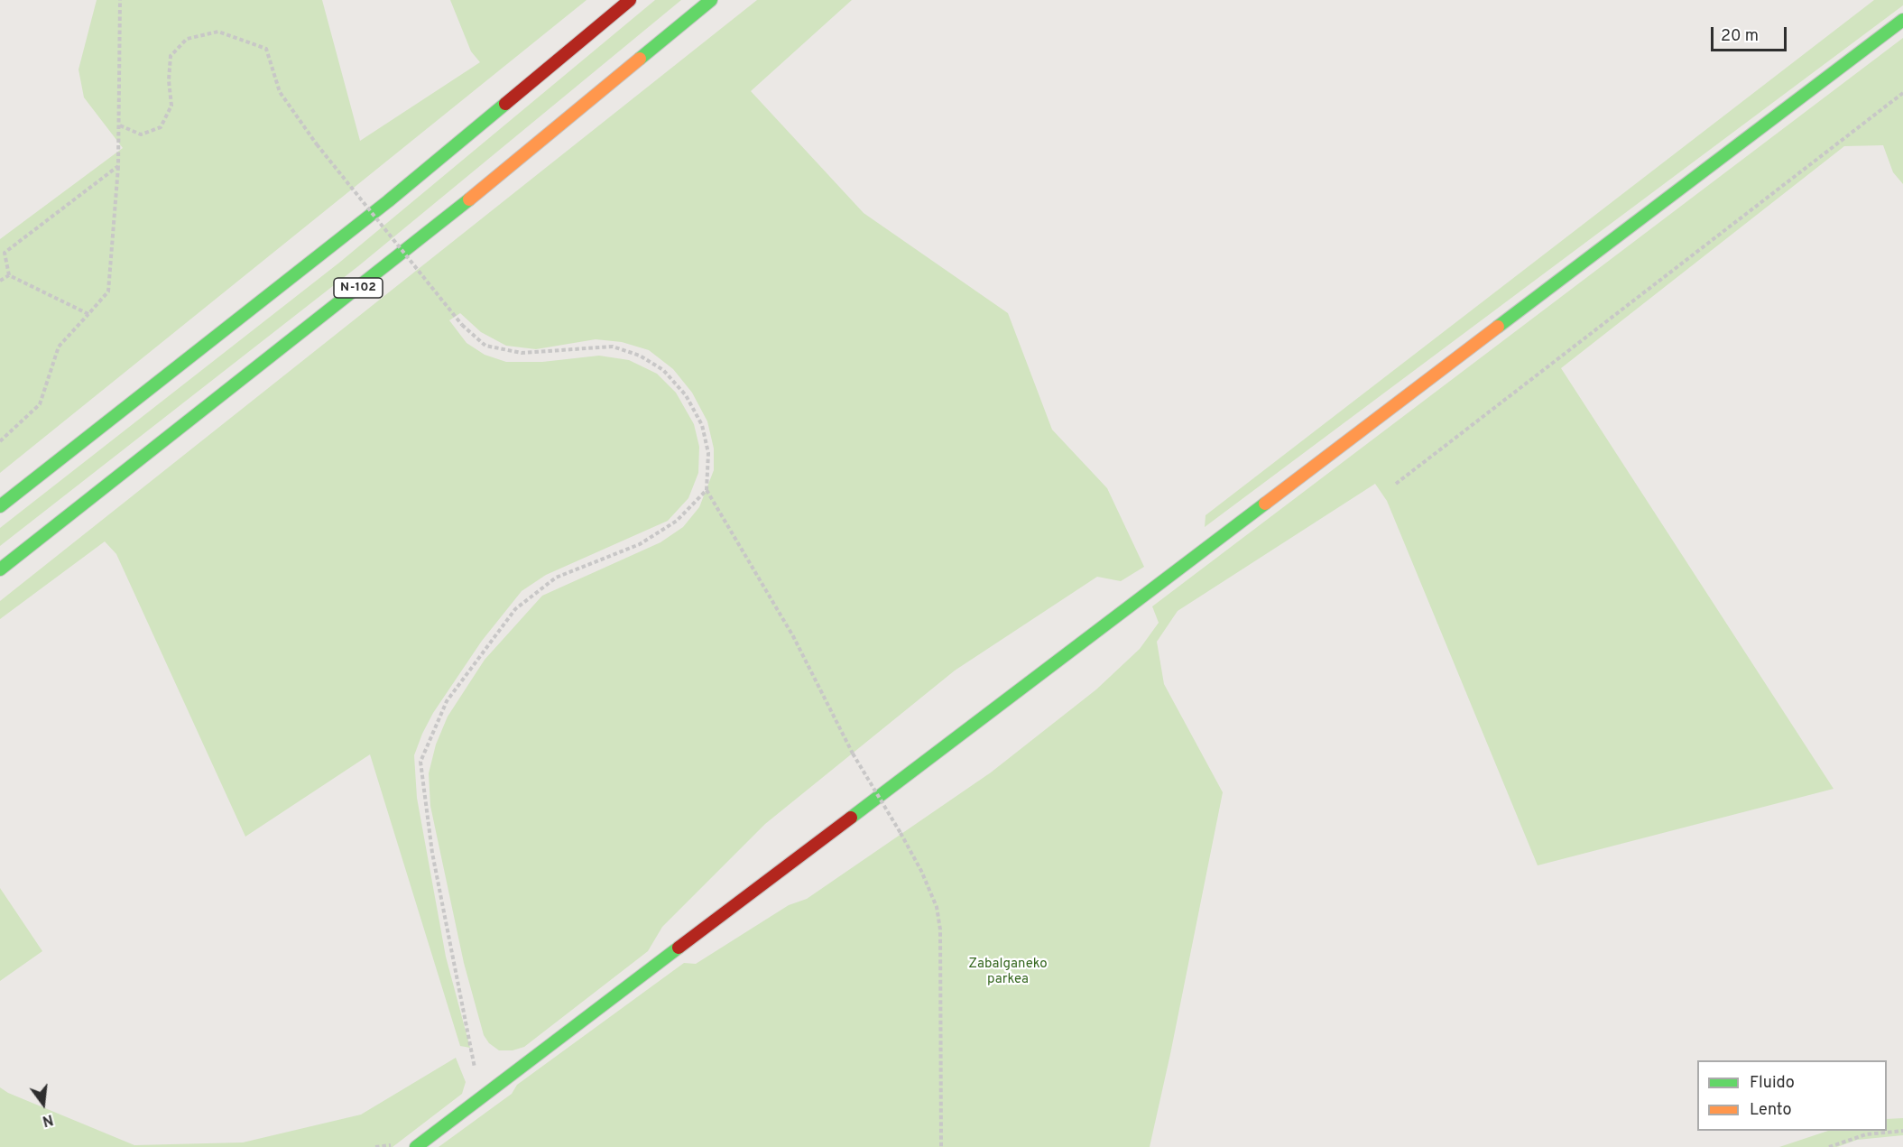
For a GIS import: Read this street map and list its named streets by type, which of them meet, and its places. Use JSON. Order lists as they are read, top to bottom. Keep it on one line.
{"streets":{"main road":["N-102"]},"parks":["Zabalganeko parkea"],"legend":["Fluido","Lento"],"scale_bar":"20 m","north":"bottom"}
